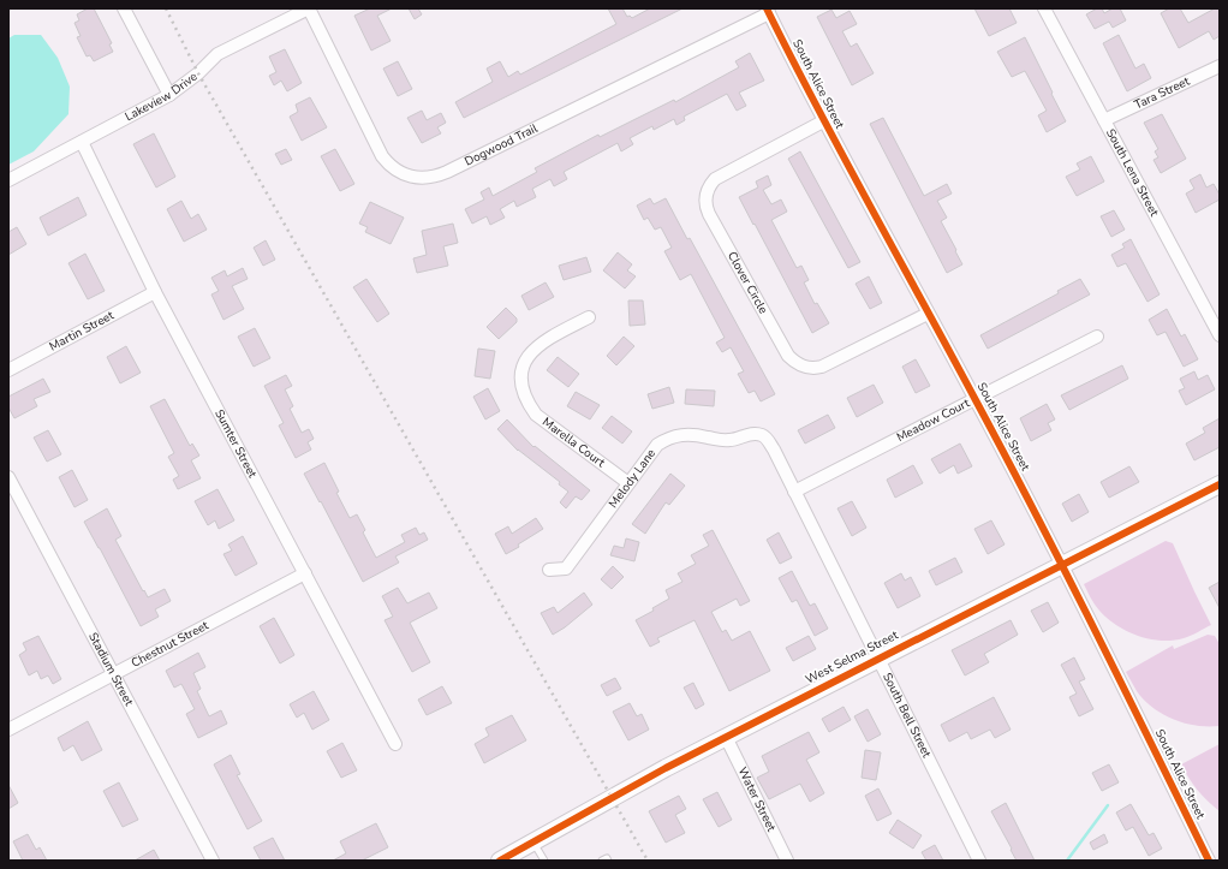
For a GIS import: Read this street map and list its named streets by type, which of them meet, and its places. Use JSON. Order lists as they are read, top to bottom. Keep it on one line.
{"streets":{"street":["South Alice Street","Tara Street","Lakeview Drive","Dogwood Trail","South Lena Street","Clover Circle","Martin Street","Meadow Court","Marella Court","Sumter Street","Melody Lane","Chestnut Street","West Selma Street","Stadium Street","South Bell Street","Water Street"]},"crossings":[["South Alice Street","Dogwood Trail"],["South Alice Street","Clover Circle"],["South Alice Street","Meadow Court"],["South Alice Street","West Selma Street"],["Tara Street","South Lena Street"],["Lakeview Drive","Dogwood Trail"],["Lakeview Drive","Sumter Street"],["Martin Street","Sumter Street"],["Meadow Court","Melody Lane"],["Meadow Court","South Bell Street"],["Marella Court","Melody Lane"],["Sumter Street","Chestnut Street"],["Melody Lane","South Bell Street"],["Chestnut Street","Stadium Street"],["West Selma Street","South Bell Street"],["West Selma Street","Water Street"]]}
